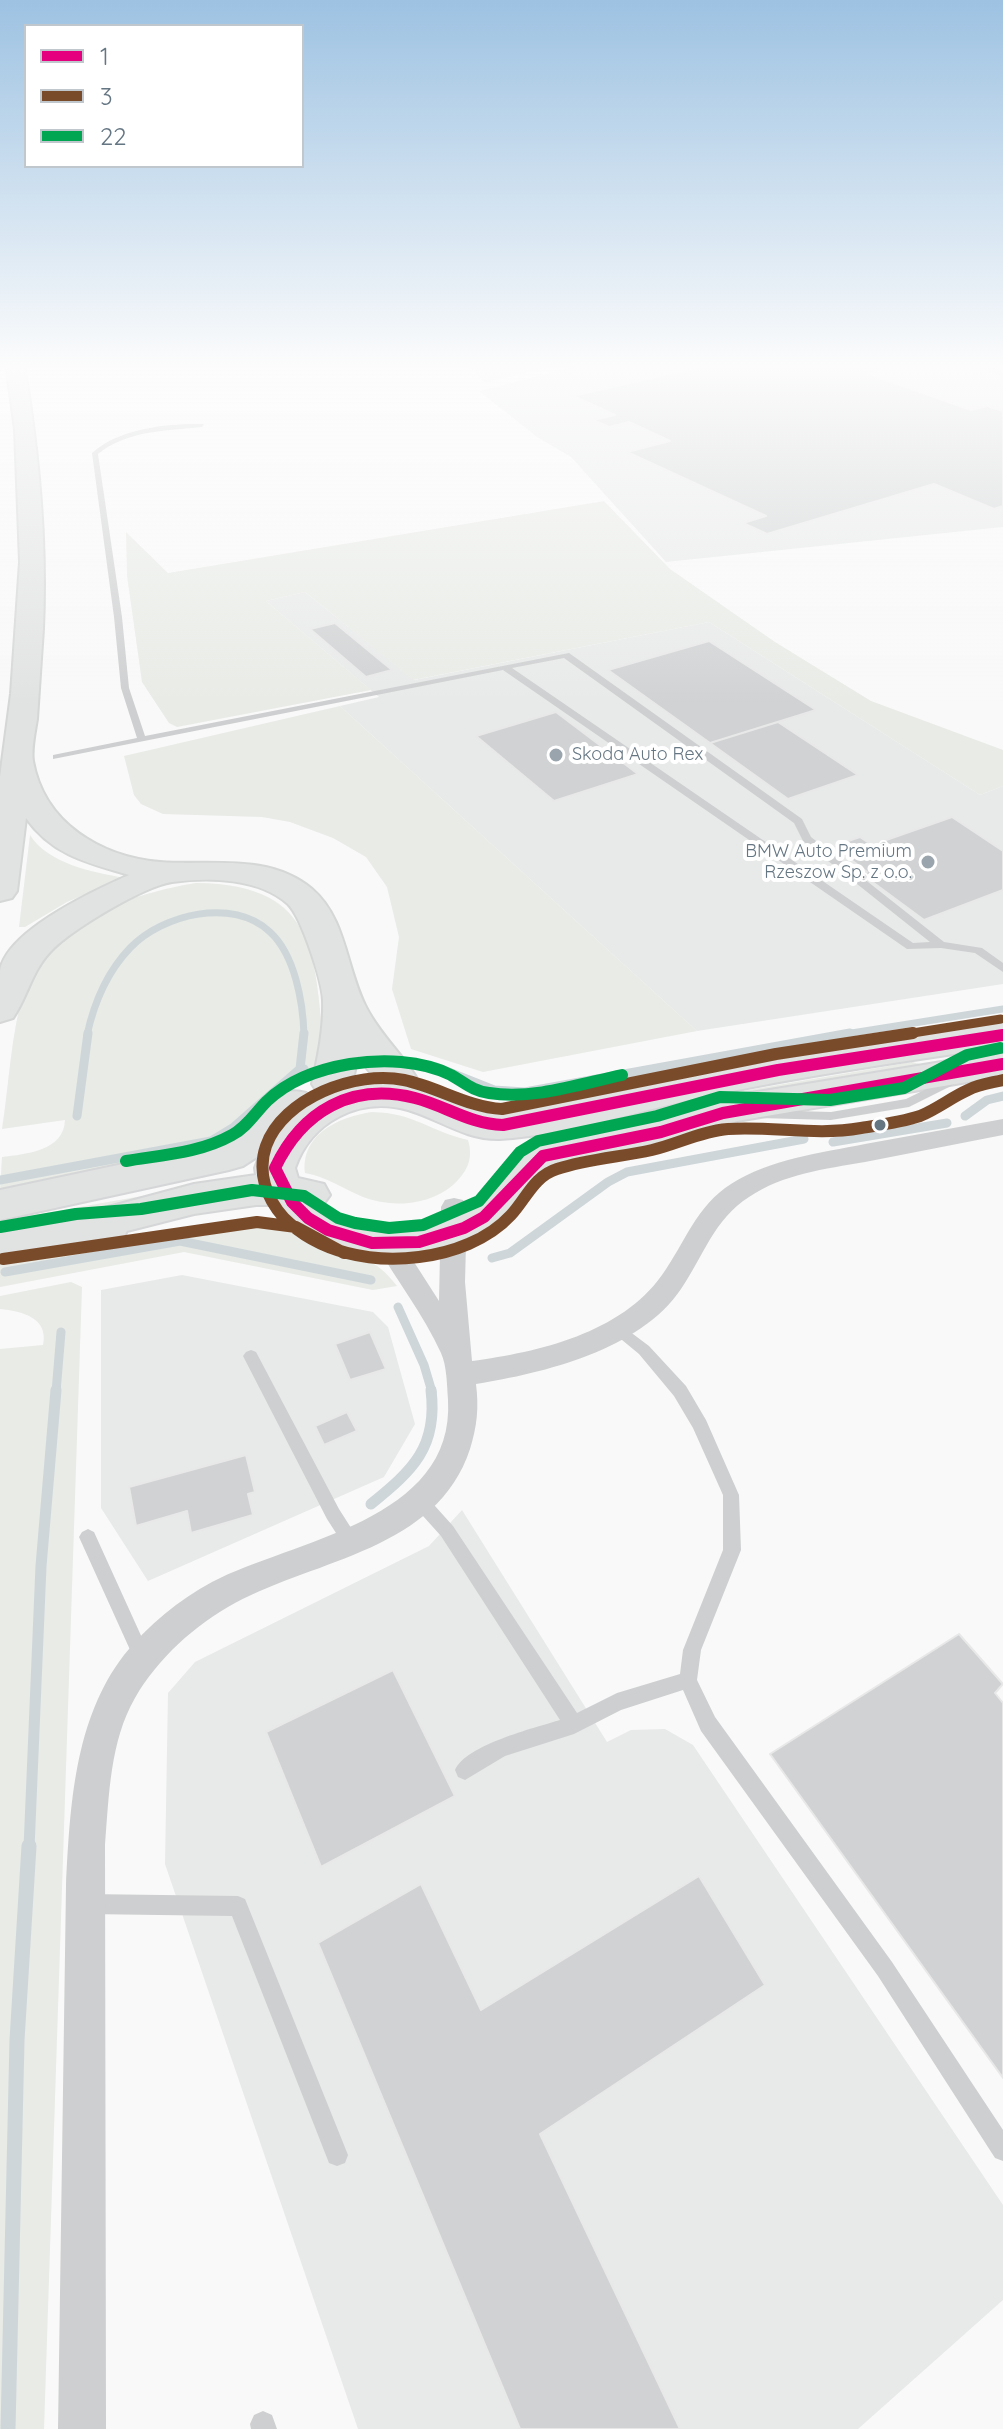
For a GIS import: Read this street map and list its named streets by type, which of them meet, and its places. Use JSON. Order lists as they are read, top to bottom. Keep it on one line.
{"places":["Skoda Auto Rex","BMW Auto Premium Rzeszow Sp. z o.o."],"lines":["transit line 3","transit line 1","transit line 22"],"legend":["1","3","22"]}
